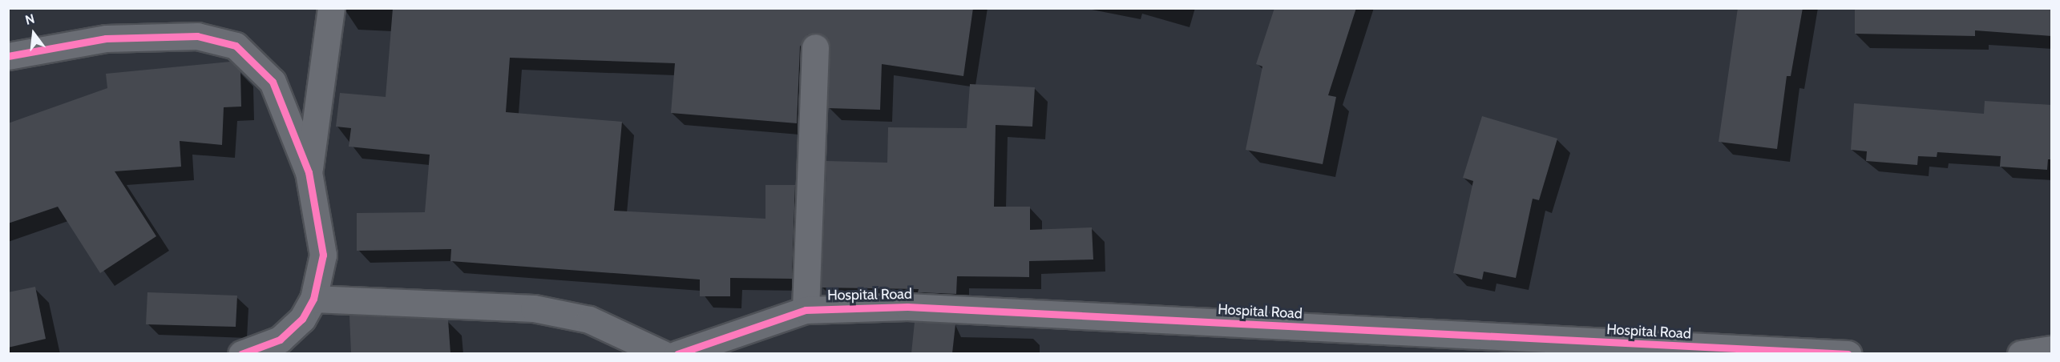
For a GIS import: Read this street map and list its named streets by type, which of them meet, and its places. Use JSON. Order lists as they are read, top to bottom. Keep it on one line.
{"streets":{"street":["Hospital Road"]},"north":"top"}
